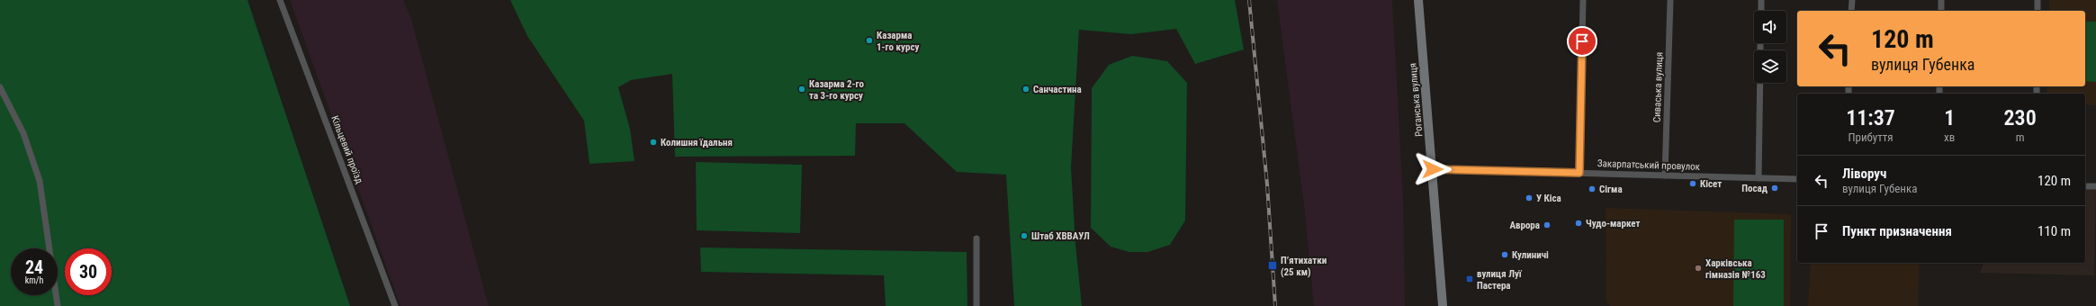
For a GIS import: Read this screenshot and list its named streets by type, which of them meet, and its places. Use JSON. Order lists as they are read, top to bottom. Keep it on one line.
{"streets":{"main road":["Роганська вулиця"],"street":["Сиваська вулиця","Кільцевий проїзд","Закарпатський провулок"]},"crossings":[["Сиваська вулиця","Закарпатський провулок"],["Роганська вулиця","Закарпатський провулок"]],"places":{"other":["Казарма 1-го курсу","Казарма 2-го та 3-го курсу","Санчастина","Колишня їдальня","Кісет","Посад","Сігма","У Кіса","Чудо-маркет","Аврора","Штаб ХВВАУЛ","Кулиничі","Харківська гімназія №163"],"transit":["Пʼятихатки (25 км)","вулиця Луї Пастера"]},"page":{"turn":["120 m","вулиця Губенка"],"eta":["11:37","Прибуття","1","хв","230","m"],"list":[{"name":"Ліворуч","note":"вулиця Губенка","value":"120 m"},{"name":"Пункт призначення","value":"110 m"}],"speed":"24 km/h","limit":"30"}}
